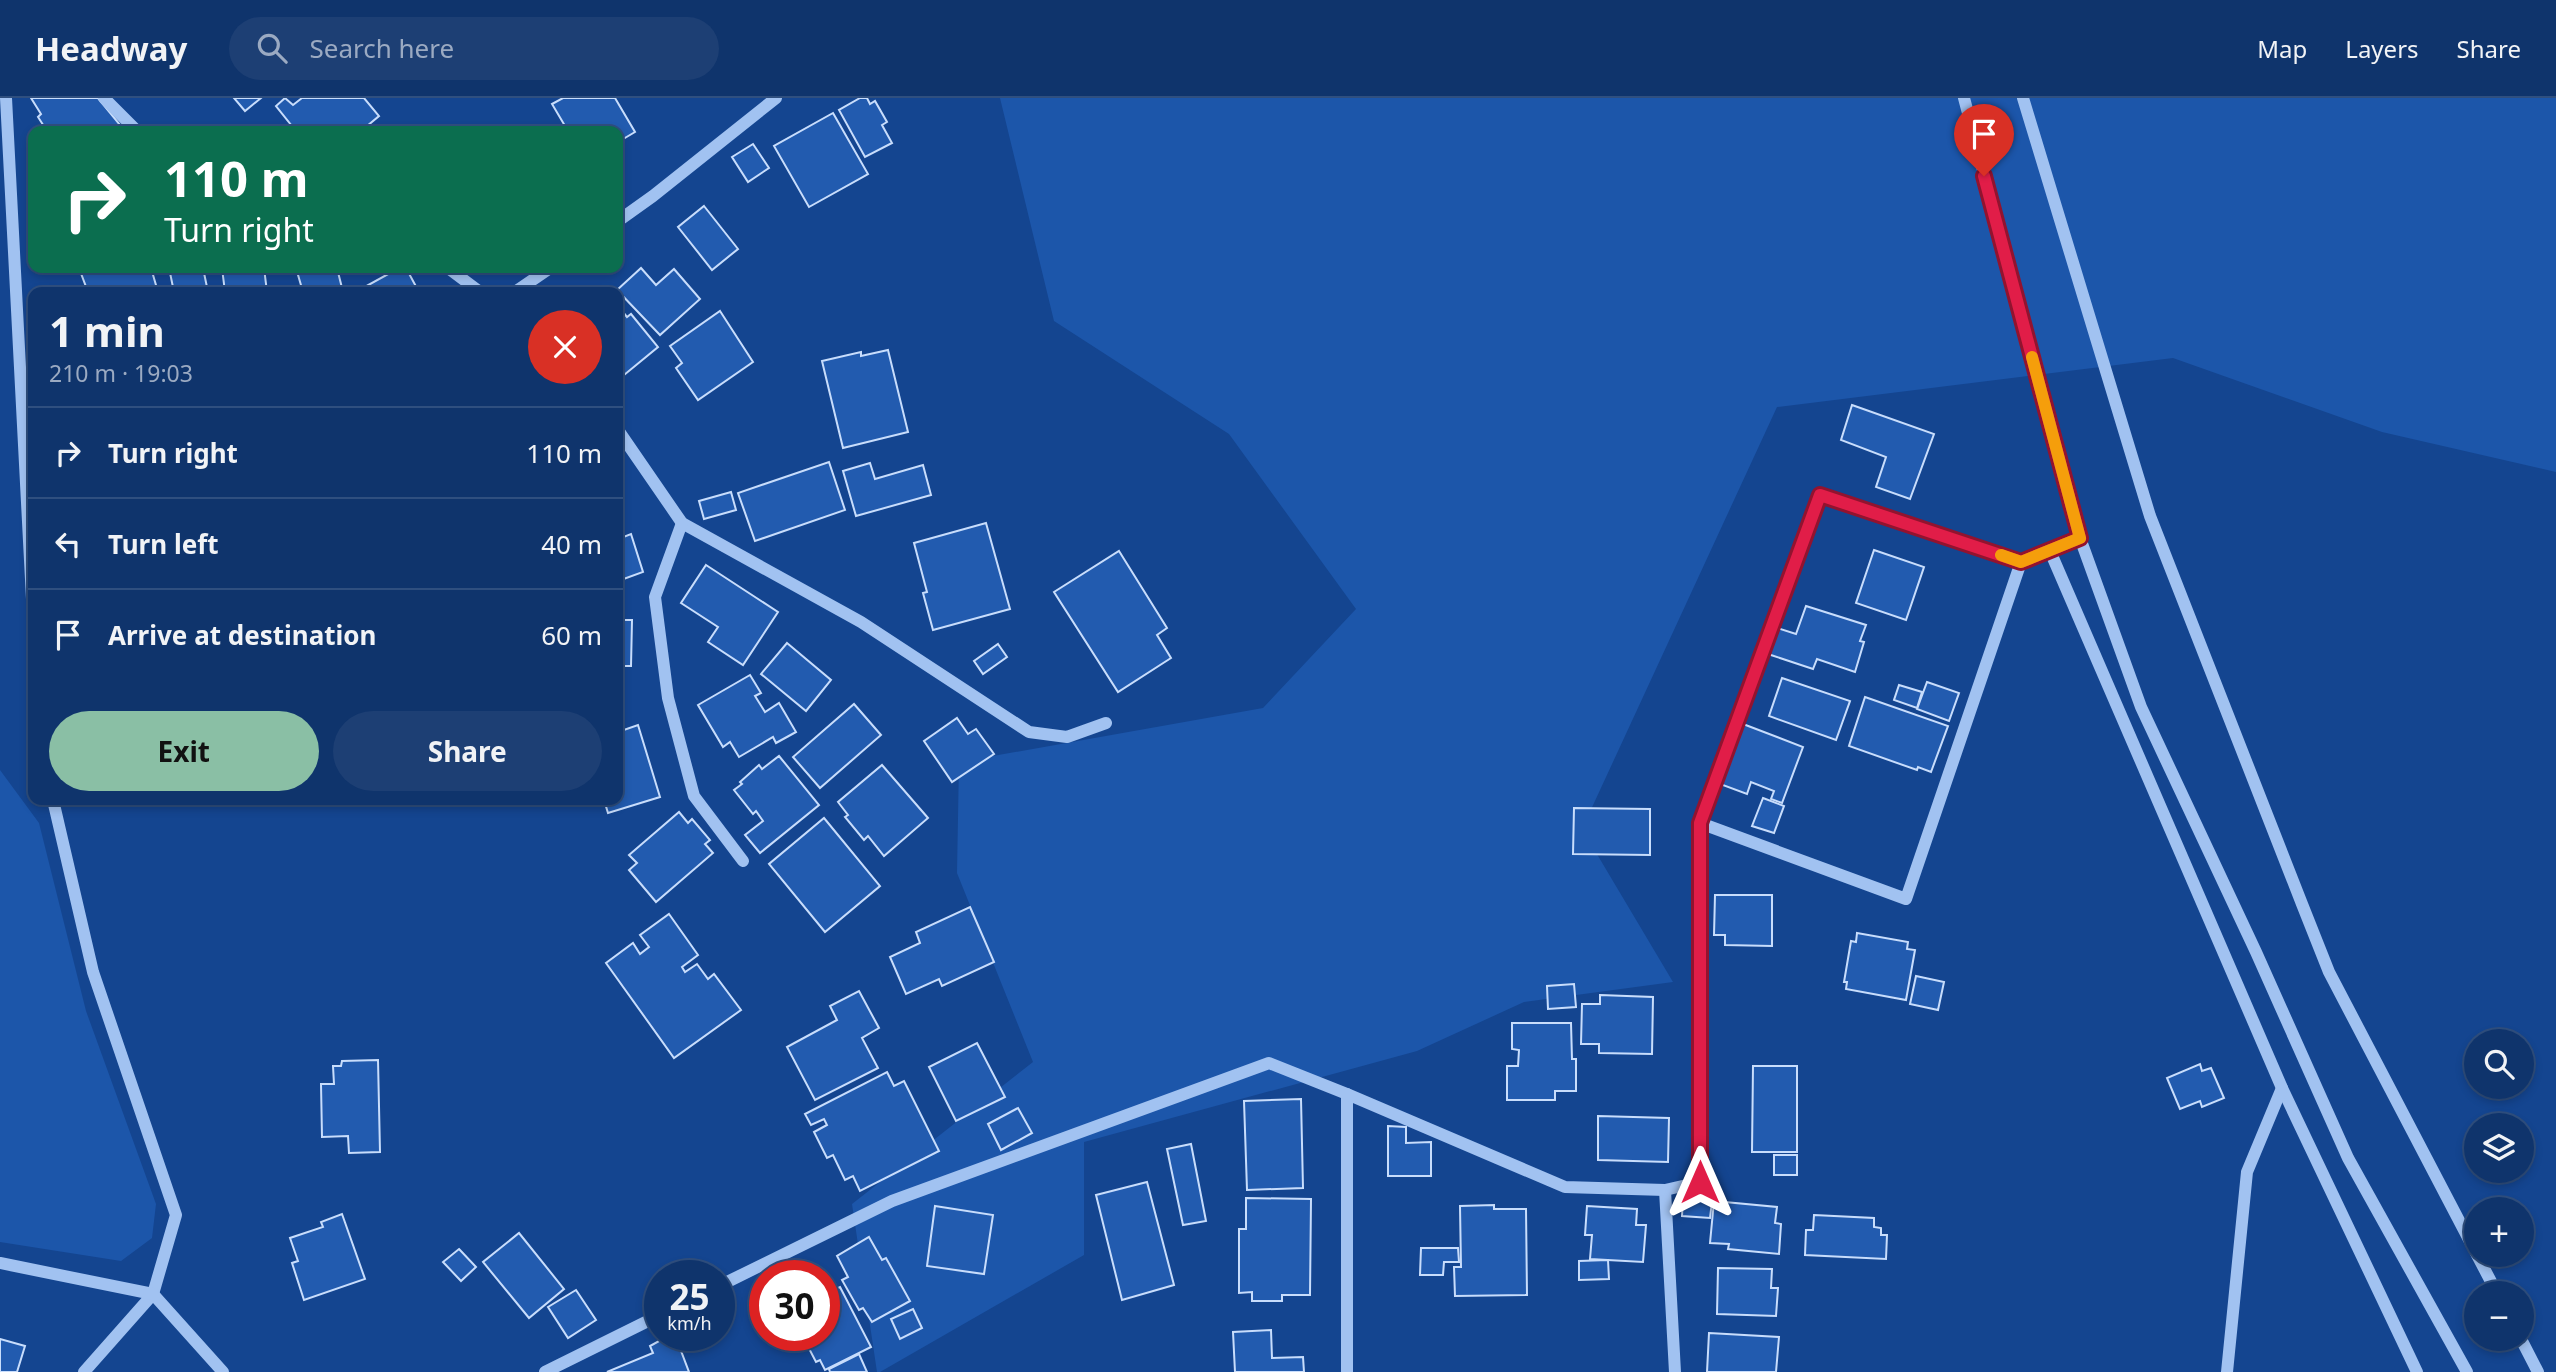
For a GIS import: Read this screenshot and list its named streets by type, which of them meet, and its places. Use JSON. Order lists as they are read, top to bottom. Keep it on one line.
{"page":{"header":"Headway","search":"Search here","nav":["Map","Layers","Share"],"turn":["110 m","Turn right"],"heading":["1 min","210 m · 19:03"],"list":[{"name":"Turn right","value":"110 m"},{"name":"Turn left","value":"40 m"},{"name":"Arrive at destination","value":"60 m"}],"buttons":["Exit","Share"],"map_buttons":["+","−"],"speed":"25 km/h","limit":"30"}}
